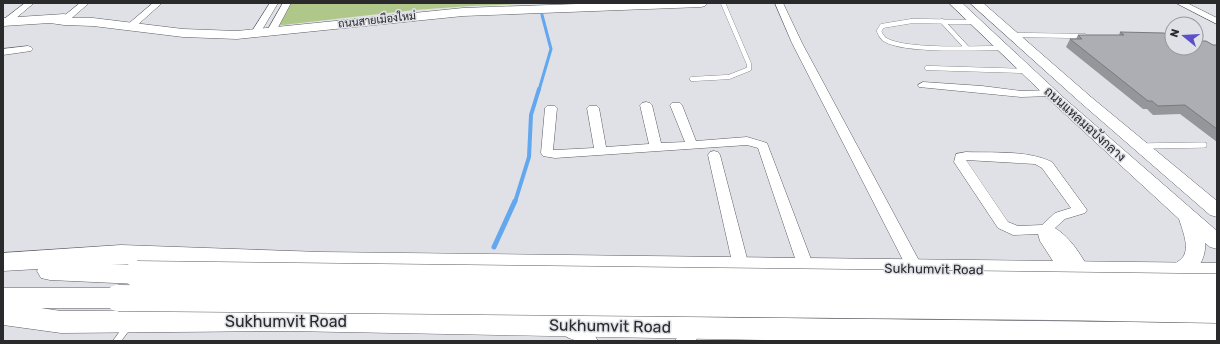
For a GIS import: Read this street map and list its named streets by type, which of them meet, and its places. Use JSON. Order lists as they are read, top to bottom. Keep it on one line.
{"streets":{"highway":["Sukhumvit Road"],"street":["ถนนสายเมืองใหม่","ถนนแหลมฉบังกลาง"]},"north":"left"}
